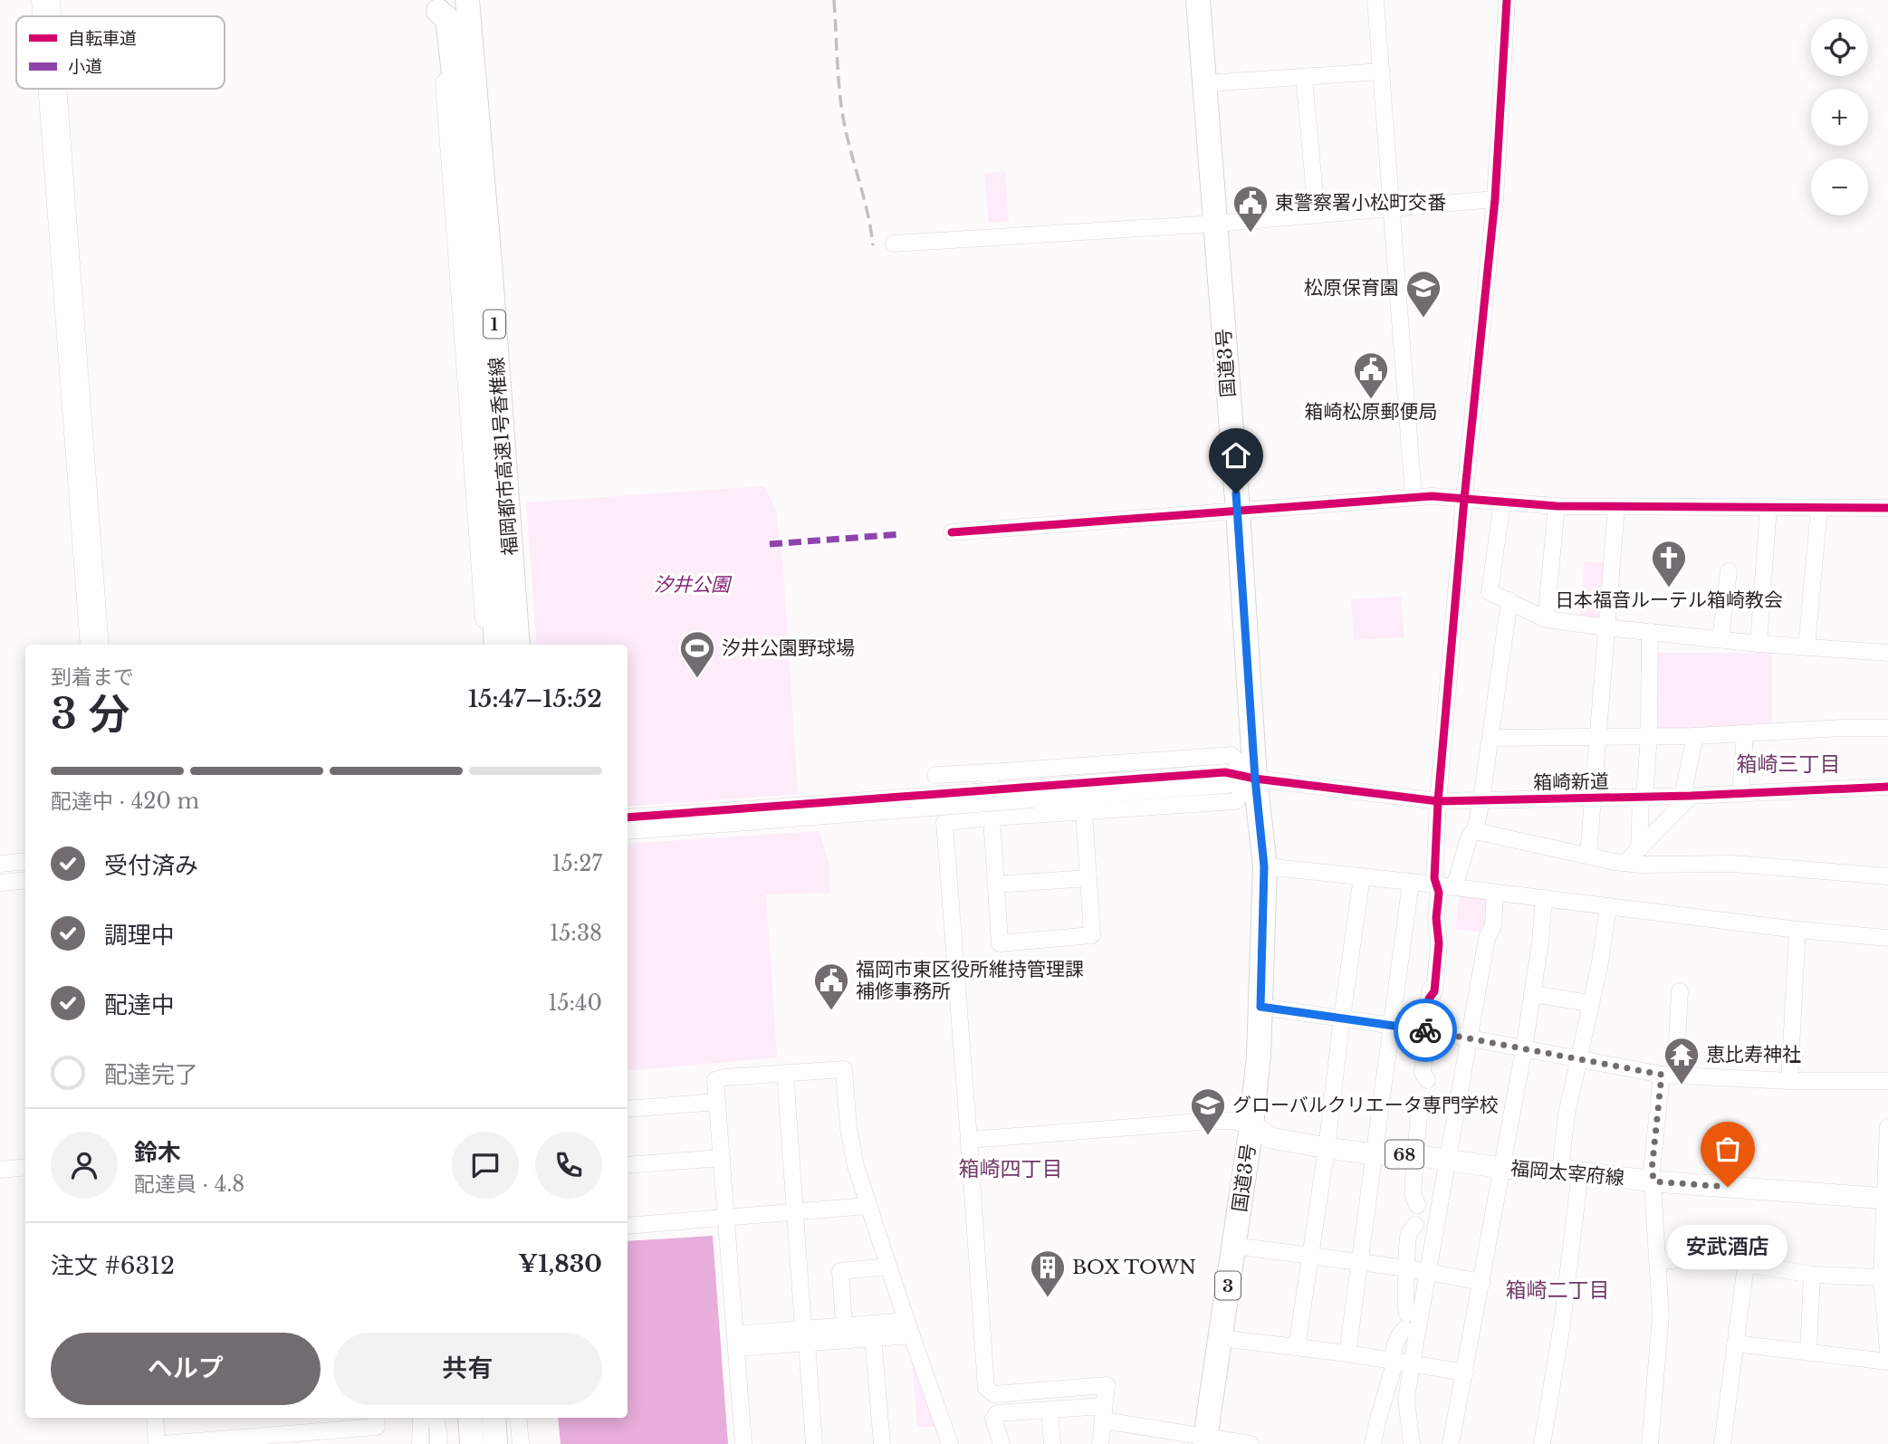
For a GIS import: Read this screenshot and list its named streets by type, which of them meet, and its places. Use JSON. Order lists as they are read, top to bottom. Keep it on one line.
{"streets":{"highway":["1","国道3号","福岡都市高速1号香椎線","3"],"main road":["68","福岡太宰府線"],"street":["箱崎新道"]},"crossings":[["国道3号","箱崎新道"],["国道3号","福岡太宰府線"]],"districts":["箱崎三丁目","箱崎四丁目","箱崎二丁目"],"parks":["汐井公園"],"places":{"public building":["東警察署小松町交番","箱崎松原郵便局","福岡市東区役所維持管理課 補修事務所"],"school or university":["松原保育園","グローバルクリエータ専門学校"],"church":["日本福音ルーテル箱崎教会"],"sports":["汐井公園野球場"],"temple":["恵比寿神社"],"other":["安武酒店"],"building":["BOX TOWN"]},"legend":["自転車道","小道"],"page":{"map_buttons":["+","−"],"heading":["3 分","到着まで","15:47–15:52"],"panel":["鈴木","配達員 · 4.8","注文 #6312","¥1,830"],"bar":"配達中 · 420 m","list":[["受付済み","15:27"],["調理中","15:38"],["配達中","15:40"],"配達完了"],"bubble":"安武酒店","buttons":["ヘルプ","共有"]}}
